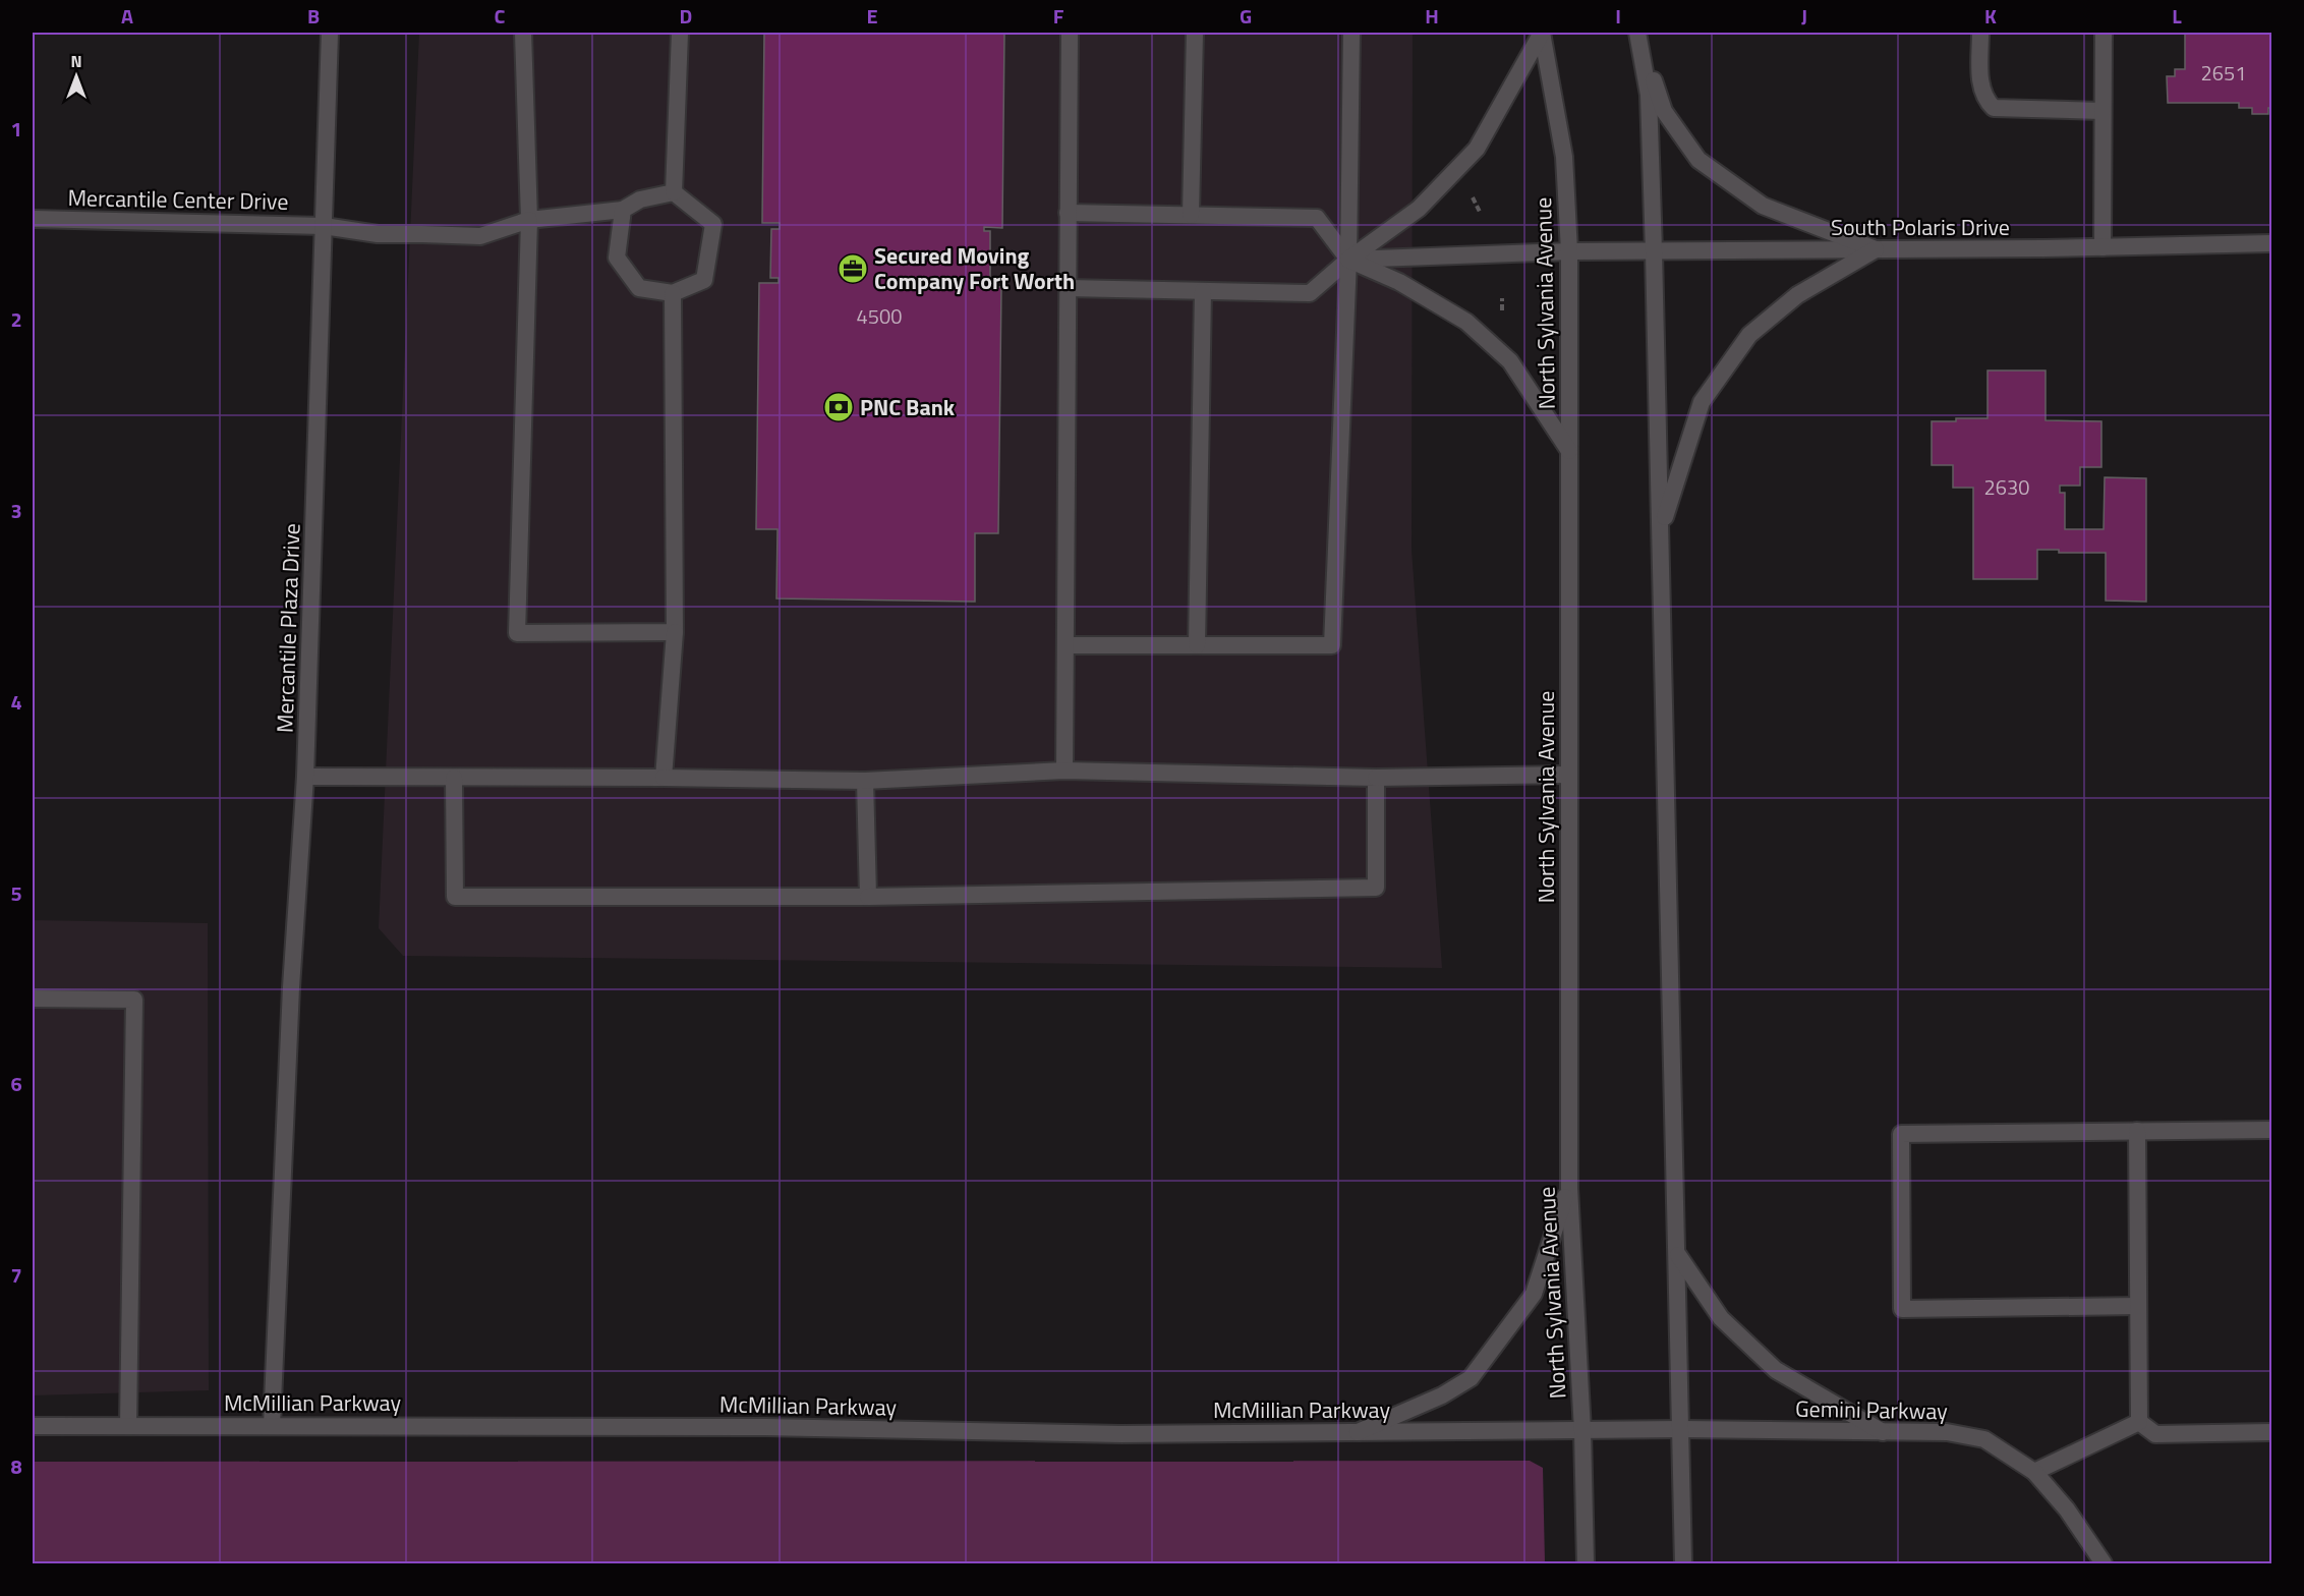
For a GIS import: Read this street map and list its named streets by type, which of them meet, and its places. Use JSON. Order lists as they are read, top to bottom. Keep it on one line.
{"streets":{"main road":["Mercantile Center Drive","South Polaris Drive","North Sylvania Avenue","Mercantile Plaza Drive","McMillian Parkway","Gemini Parkway"]},"crossings":[["Mercantile Center Drive","Mercantile Plaza Drive"],["South Polaris Drive","North Sylvania Avenue"],["North Sylvania Avenue","McMillian Parkway"],["North Sylvania Avenue","Gemini Parkway"],["Mercantile Plaza Drive","McMillian Parkway"],["McMillian Parkway","Gemini Parkway"]],"places":{"office":["Secured Moving Company Fort Worth"],"bank":["PNC Bank"]},"house_numbers":["2651","4500","2630"],"north":"top","grid":{"columns":["A","B","C","D","E","F","G","H","I","J","K","L"],"rows":["1","2","3","4","5","6","7","8"]}}
